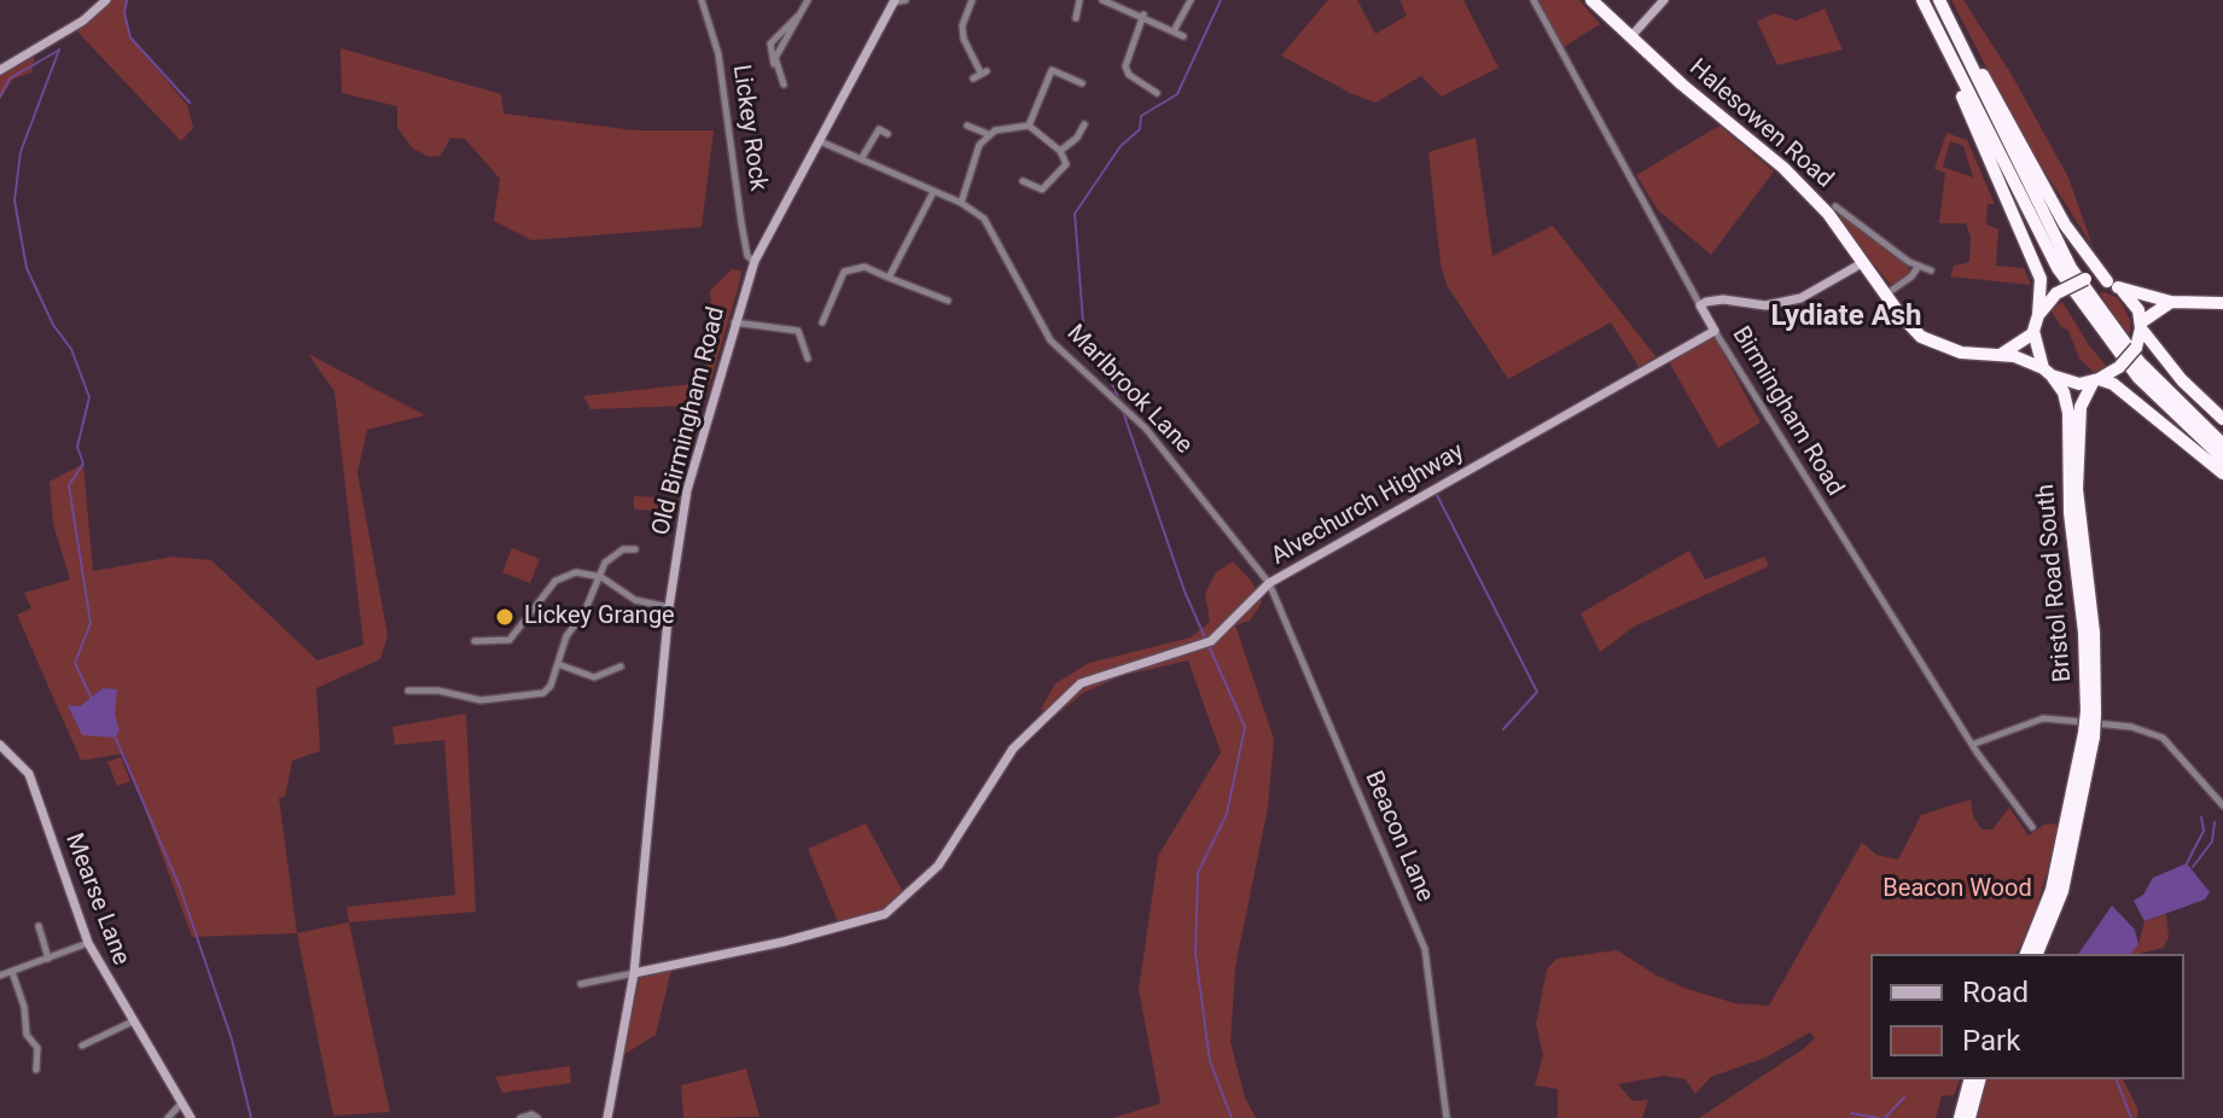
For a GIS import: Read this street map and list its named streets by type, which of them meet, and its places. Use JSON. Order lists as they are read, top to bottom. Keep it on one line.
{"streets":{"highway":["Halesowen Road","Bristol Road South"],"street":["Lickey Rock","Marlbrook Lane","Birmingham Road","Old Birmingham Road","Alvechurch Highway","Beacon Lane","Mearse Lane"]},"crossings":[["Halesowen Road","Bristol Road South"],["Lickey Rock","Old Birmingham Road"],["Marlbrook Lane","Old Birmingham Road"],["Marlbrook Lane","Alvechurch Highway"],["Marlbrook Lane","Beacon Lane"],["Birmingham Road","Alvechurch Highway"],["Old Birmingham Road","Alvechurch Highway"],["Alvechurch Highway","Beacon Lane"]],"districts":["Lydiate Ash"],"parks":["Beacon Wood"],"places":["Lickey Grange"],"legend":["Road","Park"]}
